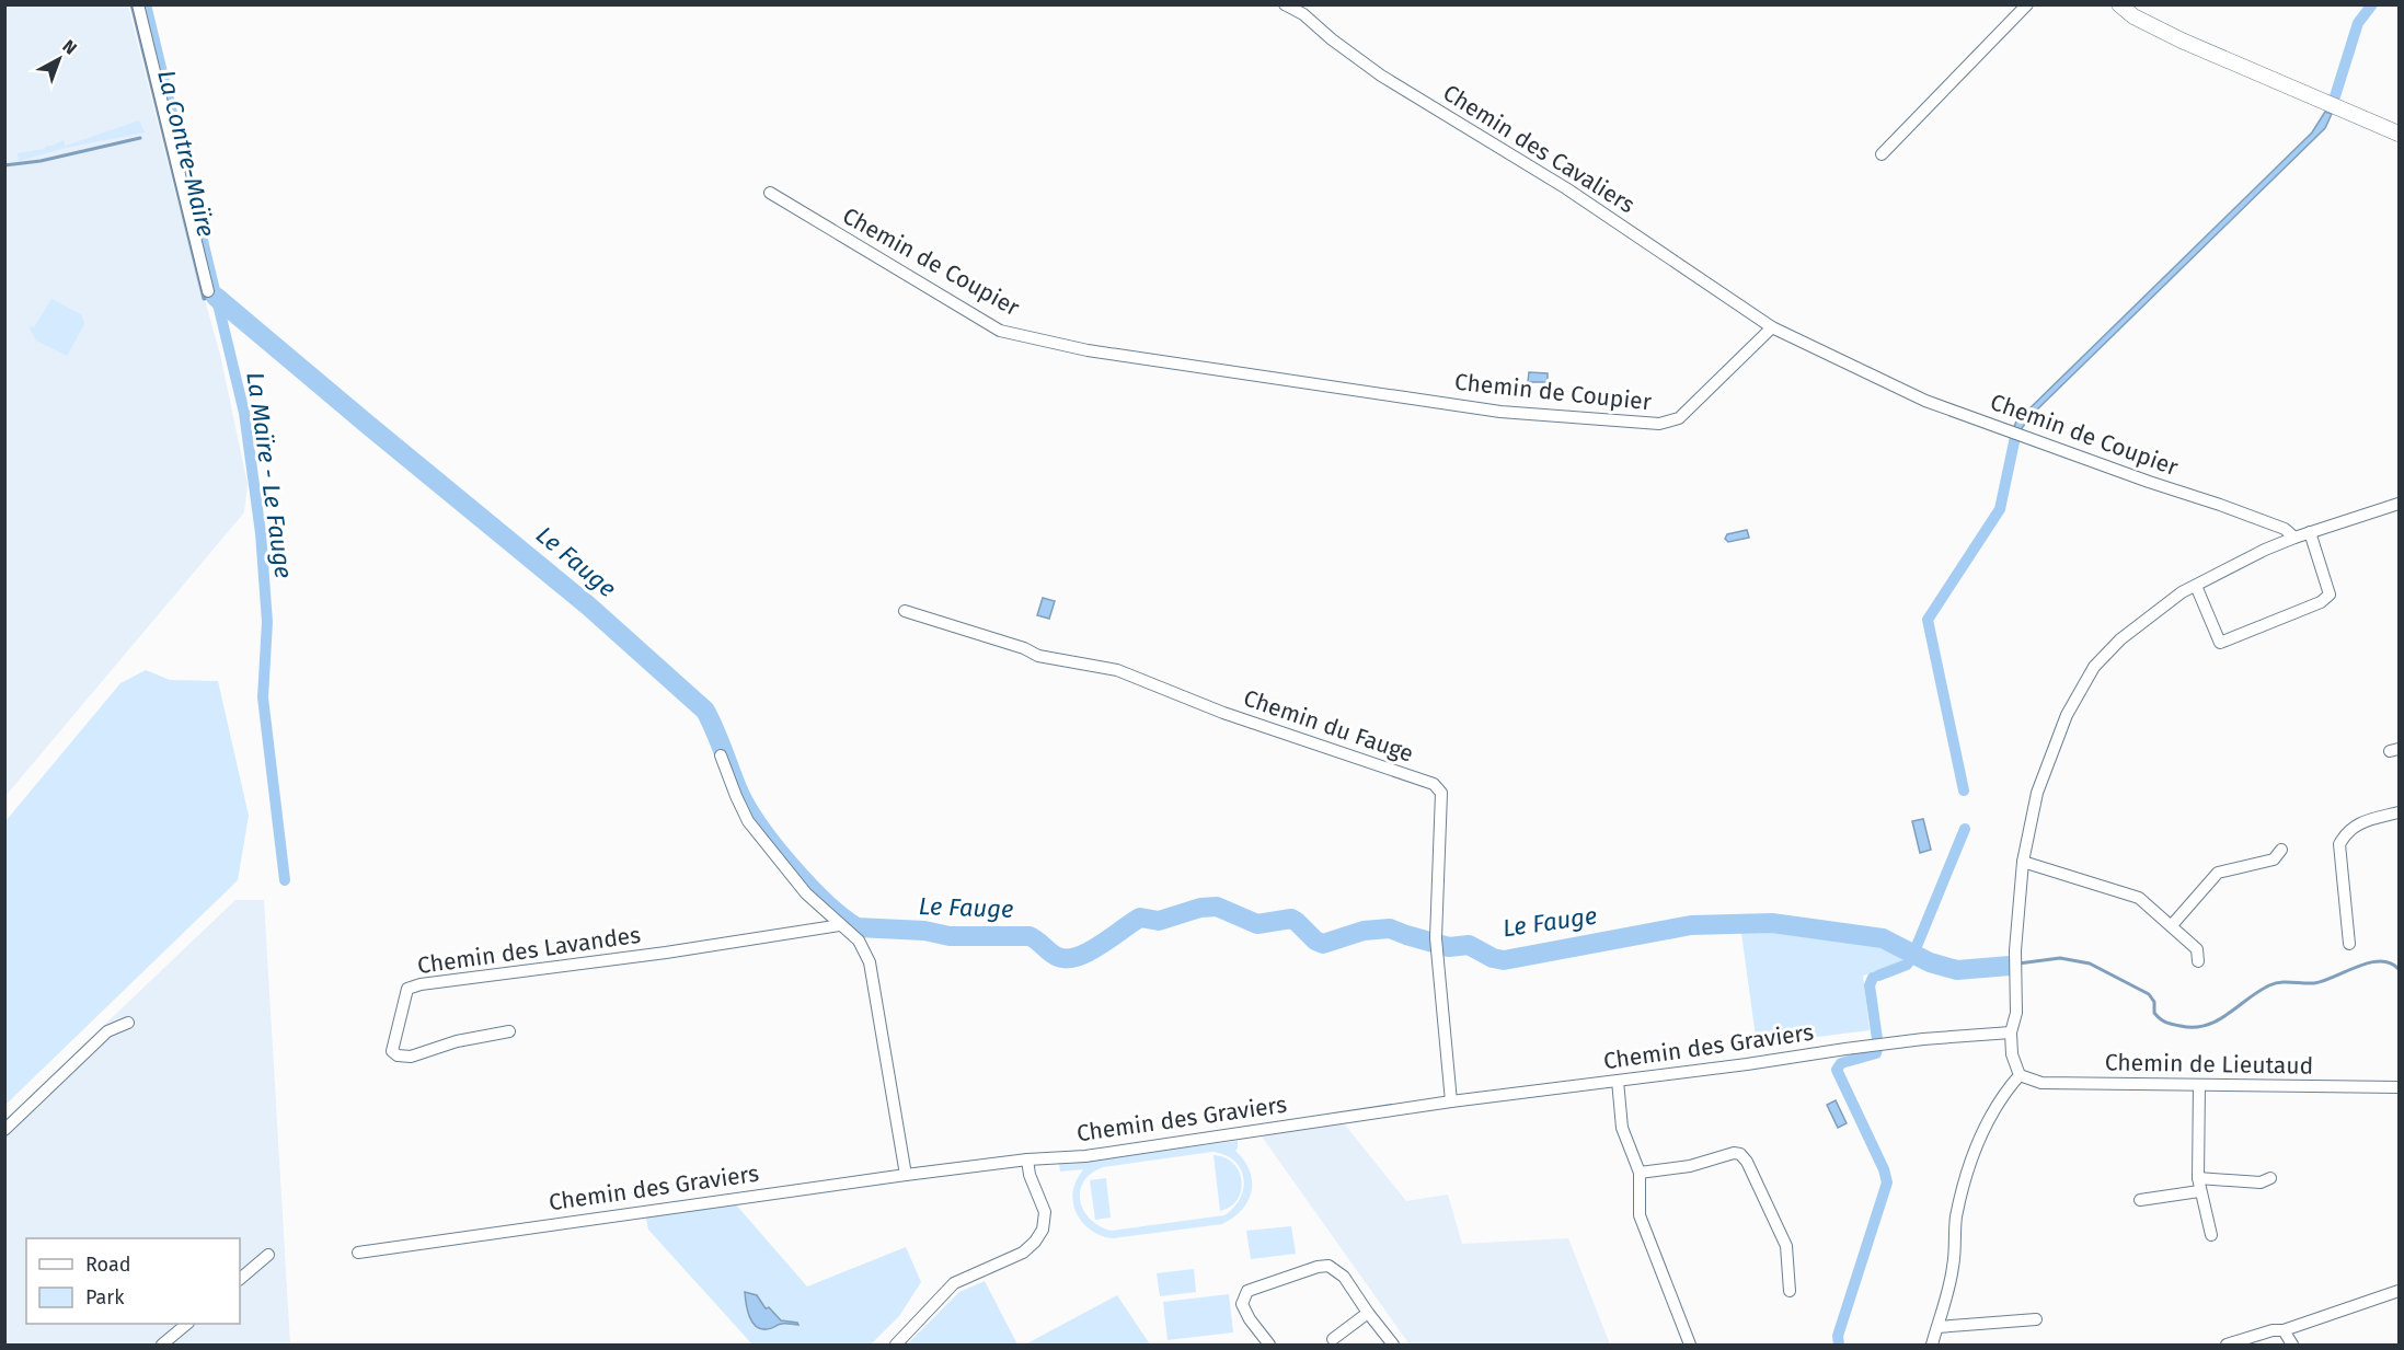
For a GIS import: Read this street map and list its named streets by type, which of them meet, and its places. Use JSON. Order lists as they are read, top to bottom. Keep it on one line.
{"streets":{"street":["Chemin des Cavaliers","Chemin de Coupier","Chemin du Fauge","Chemin des Lavandes","Chemin des Graviers","Chemin de Lieutaud"]},"crossings":[["Chemin des Cavaliers","Chemin de Coupier"],["Chemin du Fauge","Chemin des Graviers"]],"water":["La Contre-Maïre","La Maïre - Le Fauge","Le Fauge"],"legend":["Road","Park"],"north":"top right"}
